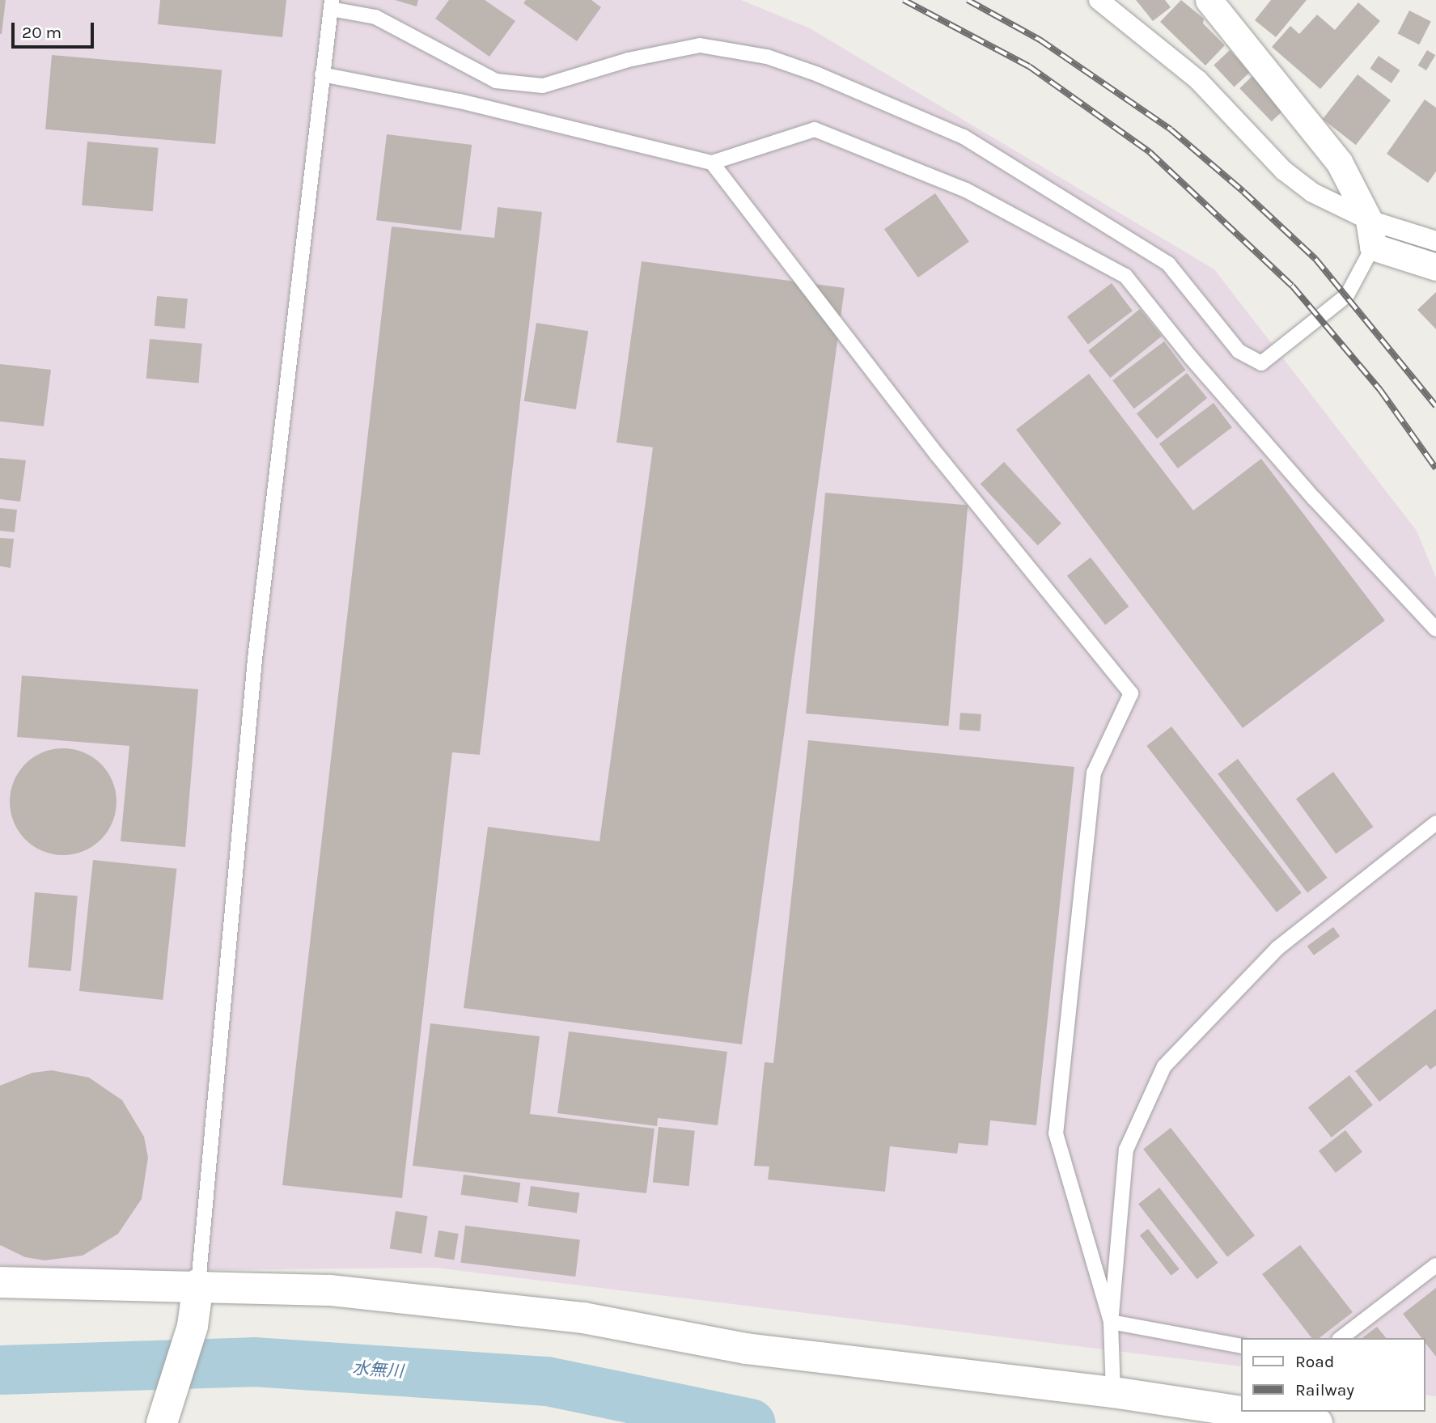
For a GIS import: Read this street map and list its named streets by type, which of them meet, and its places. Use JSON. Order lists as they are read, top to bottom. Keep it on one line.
{"water":["水無川"],"legend":["Road","Railway"],"scale_bar":"20 m"}
